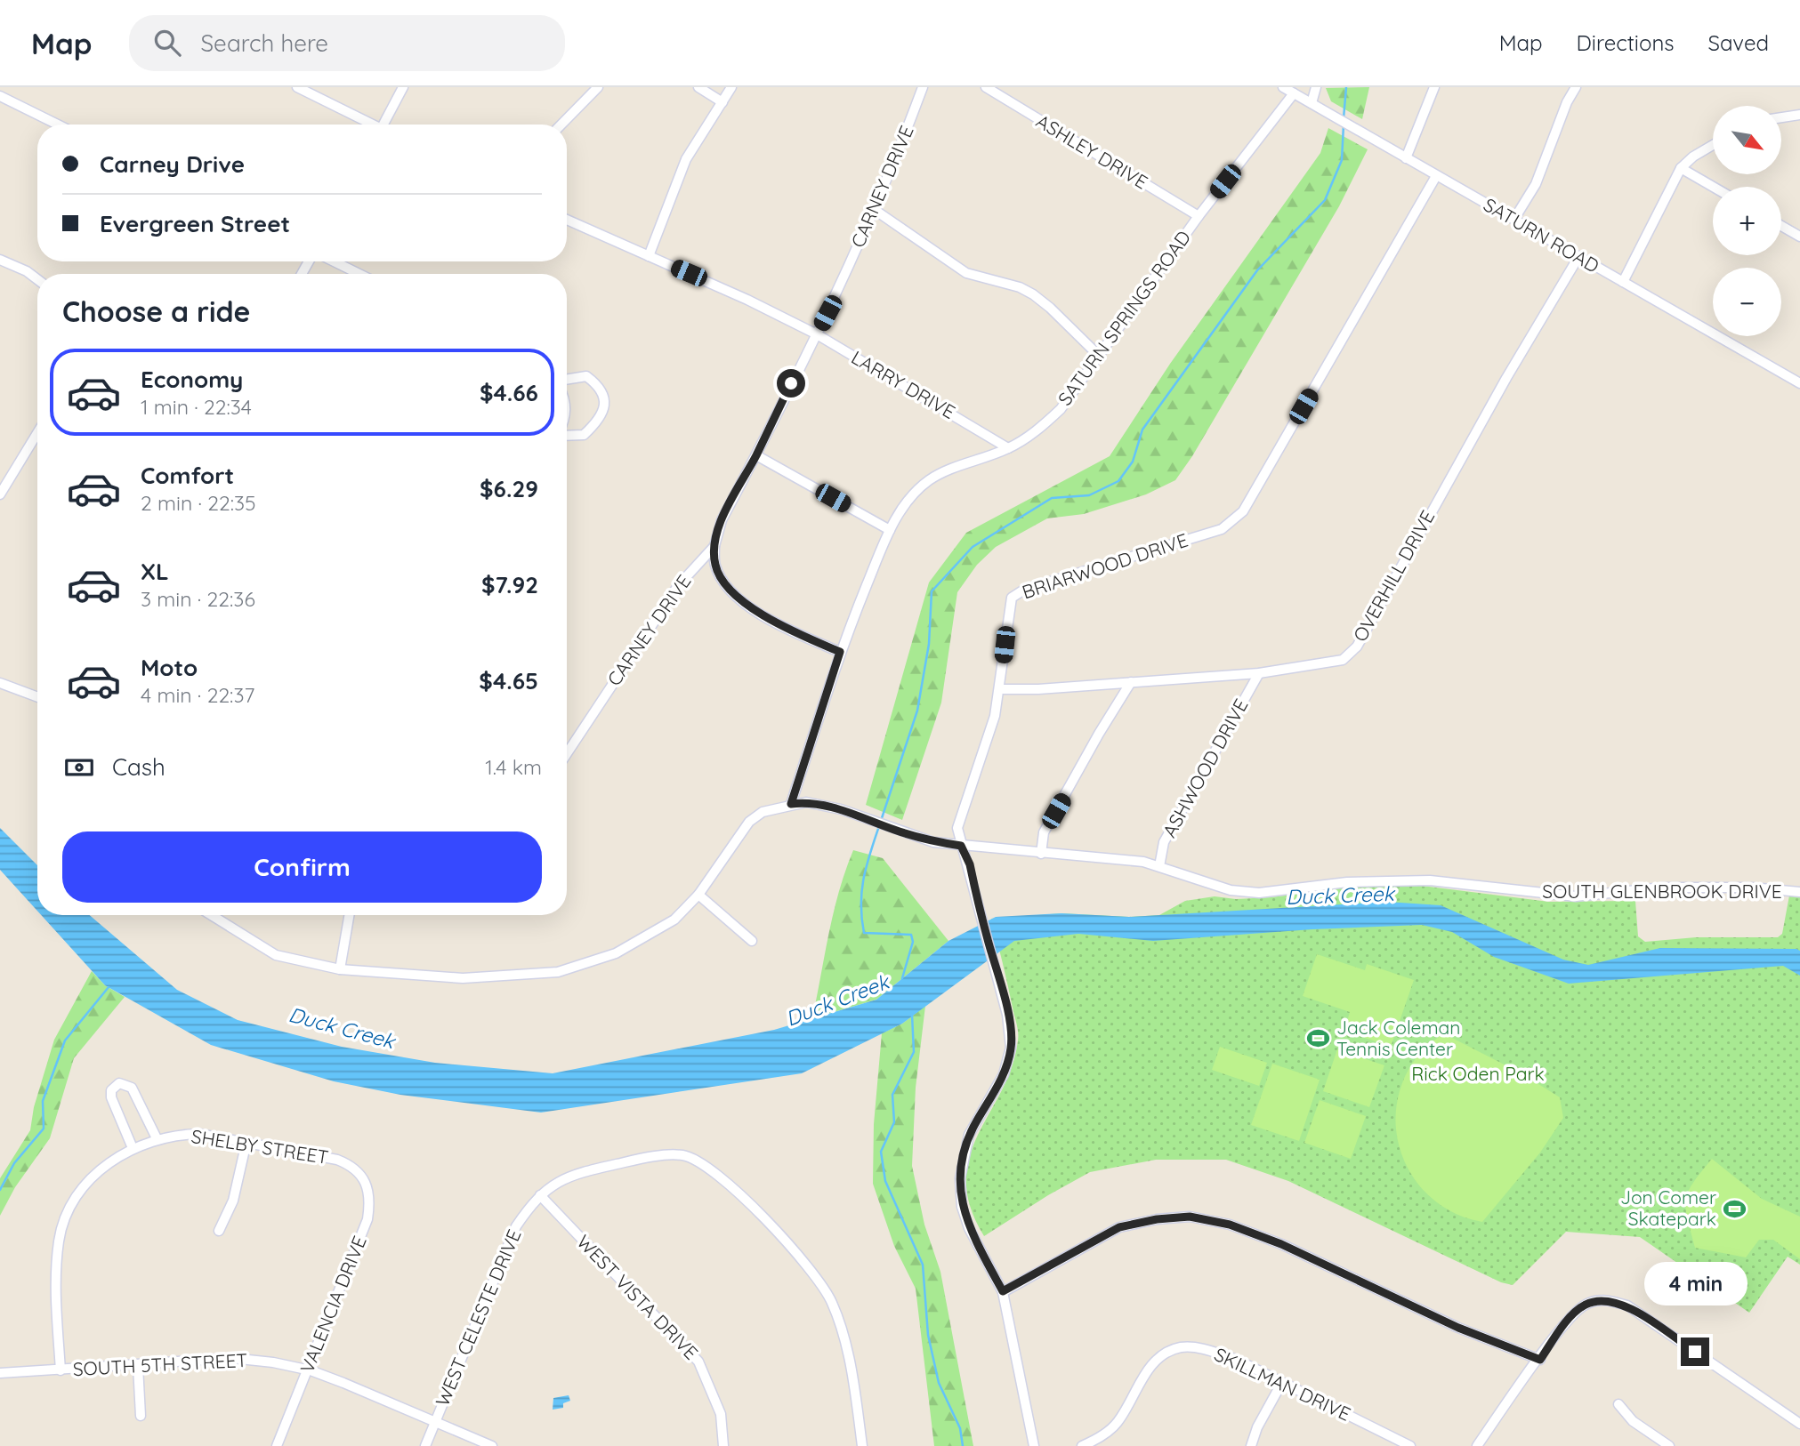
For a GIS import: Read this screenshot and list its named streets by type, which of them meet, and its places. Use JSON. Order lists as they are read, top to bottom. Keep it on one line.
{"streets":{"street":["ASHLEY DRIVE","CARNEY DRIVE","SATURN ROAD","SATURN SPRINGS ROAD","LARRY DRIVE","BRIARWOOD DRIVE","OVERHILL DRIVE","ASHWOOD DRIVE","SOUTH GLENBROOK DRIVE","SHELBY STREET","WEST VISTA DRIVE","VALENCIA DRIVE","WEST CELESTE DRIVE","SOUTH 5TH STREET","SKILLMAN DRIVE"]},"crossings":[["ASHLEY DRIVE","SATURN SPRINGS ROAD"],["CARNEY DRIVE","LARRY DRIVE"],["SATURN ROAD","SATURN SPRINGS ROAD"],["SATURN ROAD","BRIARWOOD DRIVE"],["SATURN ROAD","OVERHILL DRIVE"],["SATURN SPRINGS ROAD","LARRY DRIVE"],["SATURN SPRINGS ROAD","SOUTH GLENBROOK DRIVE"],["BRIARWOOD DRIVE","OVERHILL DRIVE"],["BRIARWOOD DRIVE","SOUTH GLENBROOK DRIVE"],["OVERHILL DRIVE","ASHWOOD DRIVE"],["ASHWOOD DRIVE","SOUTH GLENBROOK DRIVE"],["SHELBY STREET","VALENCIA DRIVE"],["SHELBY STREET","SOUTH 5TH STREET"],["WEST VISTA DRIVE","WEST CELESTE DRIVE"],["VALENCIA DRIVE","SOUTH 5TH STREET"],["WEST CELESTE DRIVE","SOUTH 5TH STREET"]],"water":["Duck Creek"],"parks":["Rick Oden Park"],"places":{"sports":["Jack Coleman Tennis Center","Jon Comer Skatepark"]},"north":"bottom right","page":{"header":"Map","search":"Search here","nav":["Map","Directions","Saved"],"map_buttons":["+","−"],"banner":["Carney Drive","Evergreen Street"],"heading":"Choose a ride","list":[{"name":"Economy","note":"1 min · 22:34","value":"$4.66"},{"name":"Comfort","note":"2 min · 22:35","value":"$6.29"},{"name":"XL","note":"3 min · 22:36","value":"$7.92"},{"name":"Moto","note":"4 min · 22:37","value":"$4.65"}],"pay":["Cash","1.4 km"],"buttons":"Confirm","bubble":"4 min"}}
